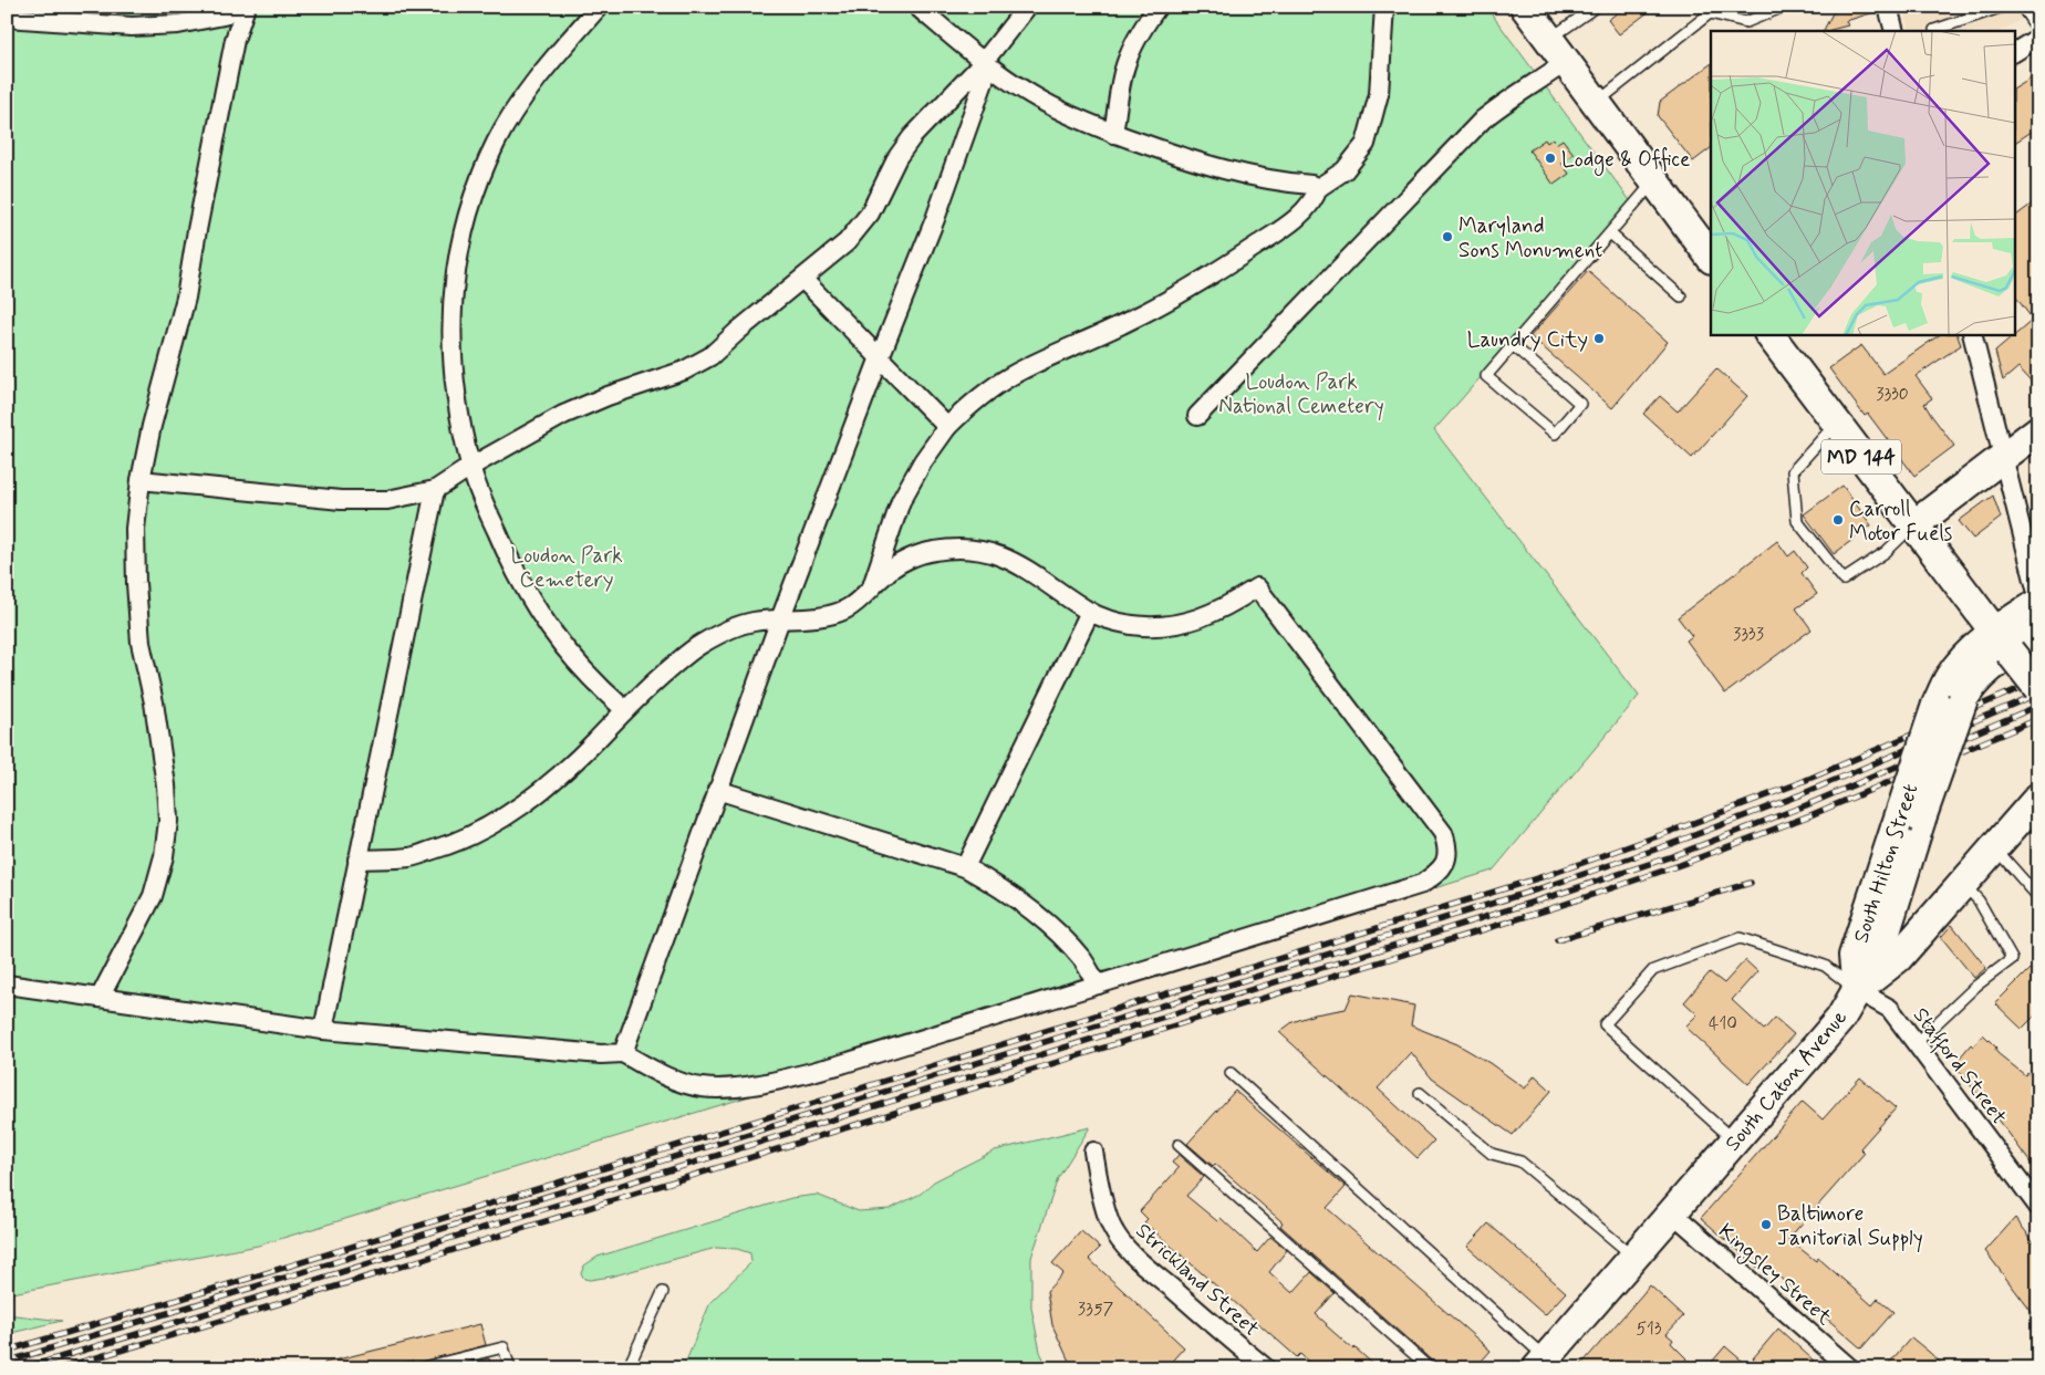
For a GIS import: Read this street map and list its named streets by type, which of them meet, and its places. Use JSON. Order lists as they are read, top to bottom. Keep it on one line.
{"streets":{"main road":["MD 144","South Hilton Street","South Caton Avenue"],"street":["Stafford Street","Kingsley Street","Strickland Street"]},"crossings":[["MD 144","South Hilton Street"],["South Hilton Street","Stafford Street"],["South Hilton Street","South Caton Avenue"],["Stafford Street","South Caton Avenue"],["South Caton Avenue","Kingsley Street"]],"parks":["Loudon Park National Cemetery","Loudon Park Cemetery"],"places":["Lodge & Office","Maryland Sons Monument","Laundry City","Carroll Motor Fuels","Baltimore Janitorial Supply"],"house_numbers":["3330","3333","410","3357","513"]}
